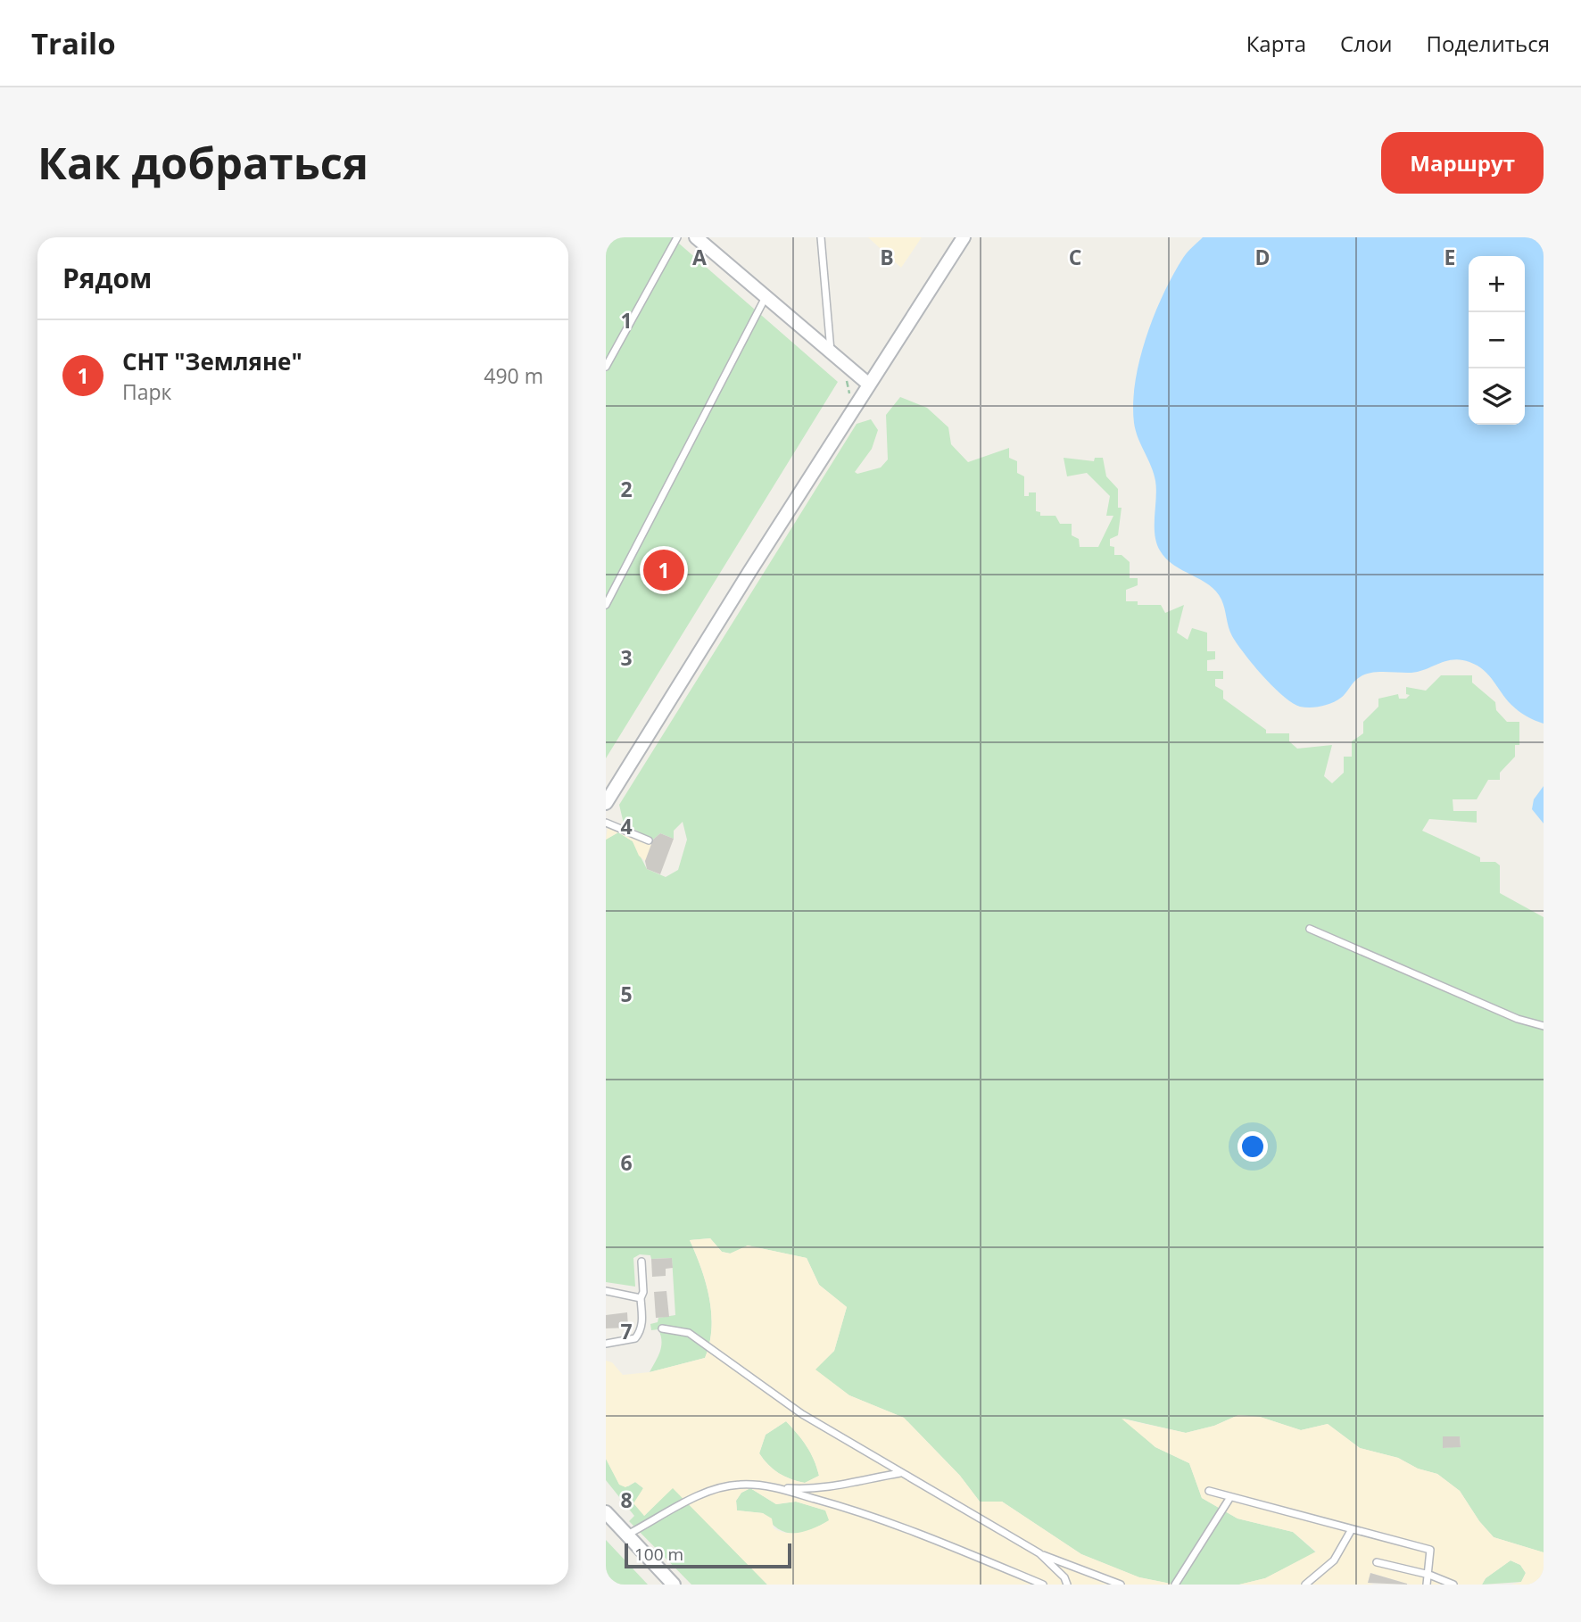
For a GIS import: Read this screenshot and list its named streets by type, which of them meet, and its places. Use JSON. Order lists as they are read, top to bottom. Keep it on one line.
{"scale_bar":"100 m","page":{"header":"Trailo","nav":["Карта","Слои","Поделиться"],"buttons":"Маршрут","title":"Как добраться","heading":"Рядом","map_buttons":["+","−"],"list":[{"mark":"1","name":"СНТ \"Земляне\"","note":"Парк","value":"490 m"}],"pins":"1","scale":"100 m"},"grid":{"columns":["A","B","C","D","E"],"rows":["1","2","3","4","5","6","7","8"]}}
